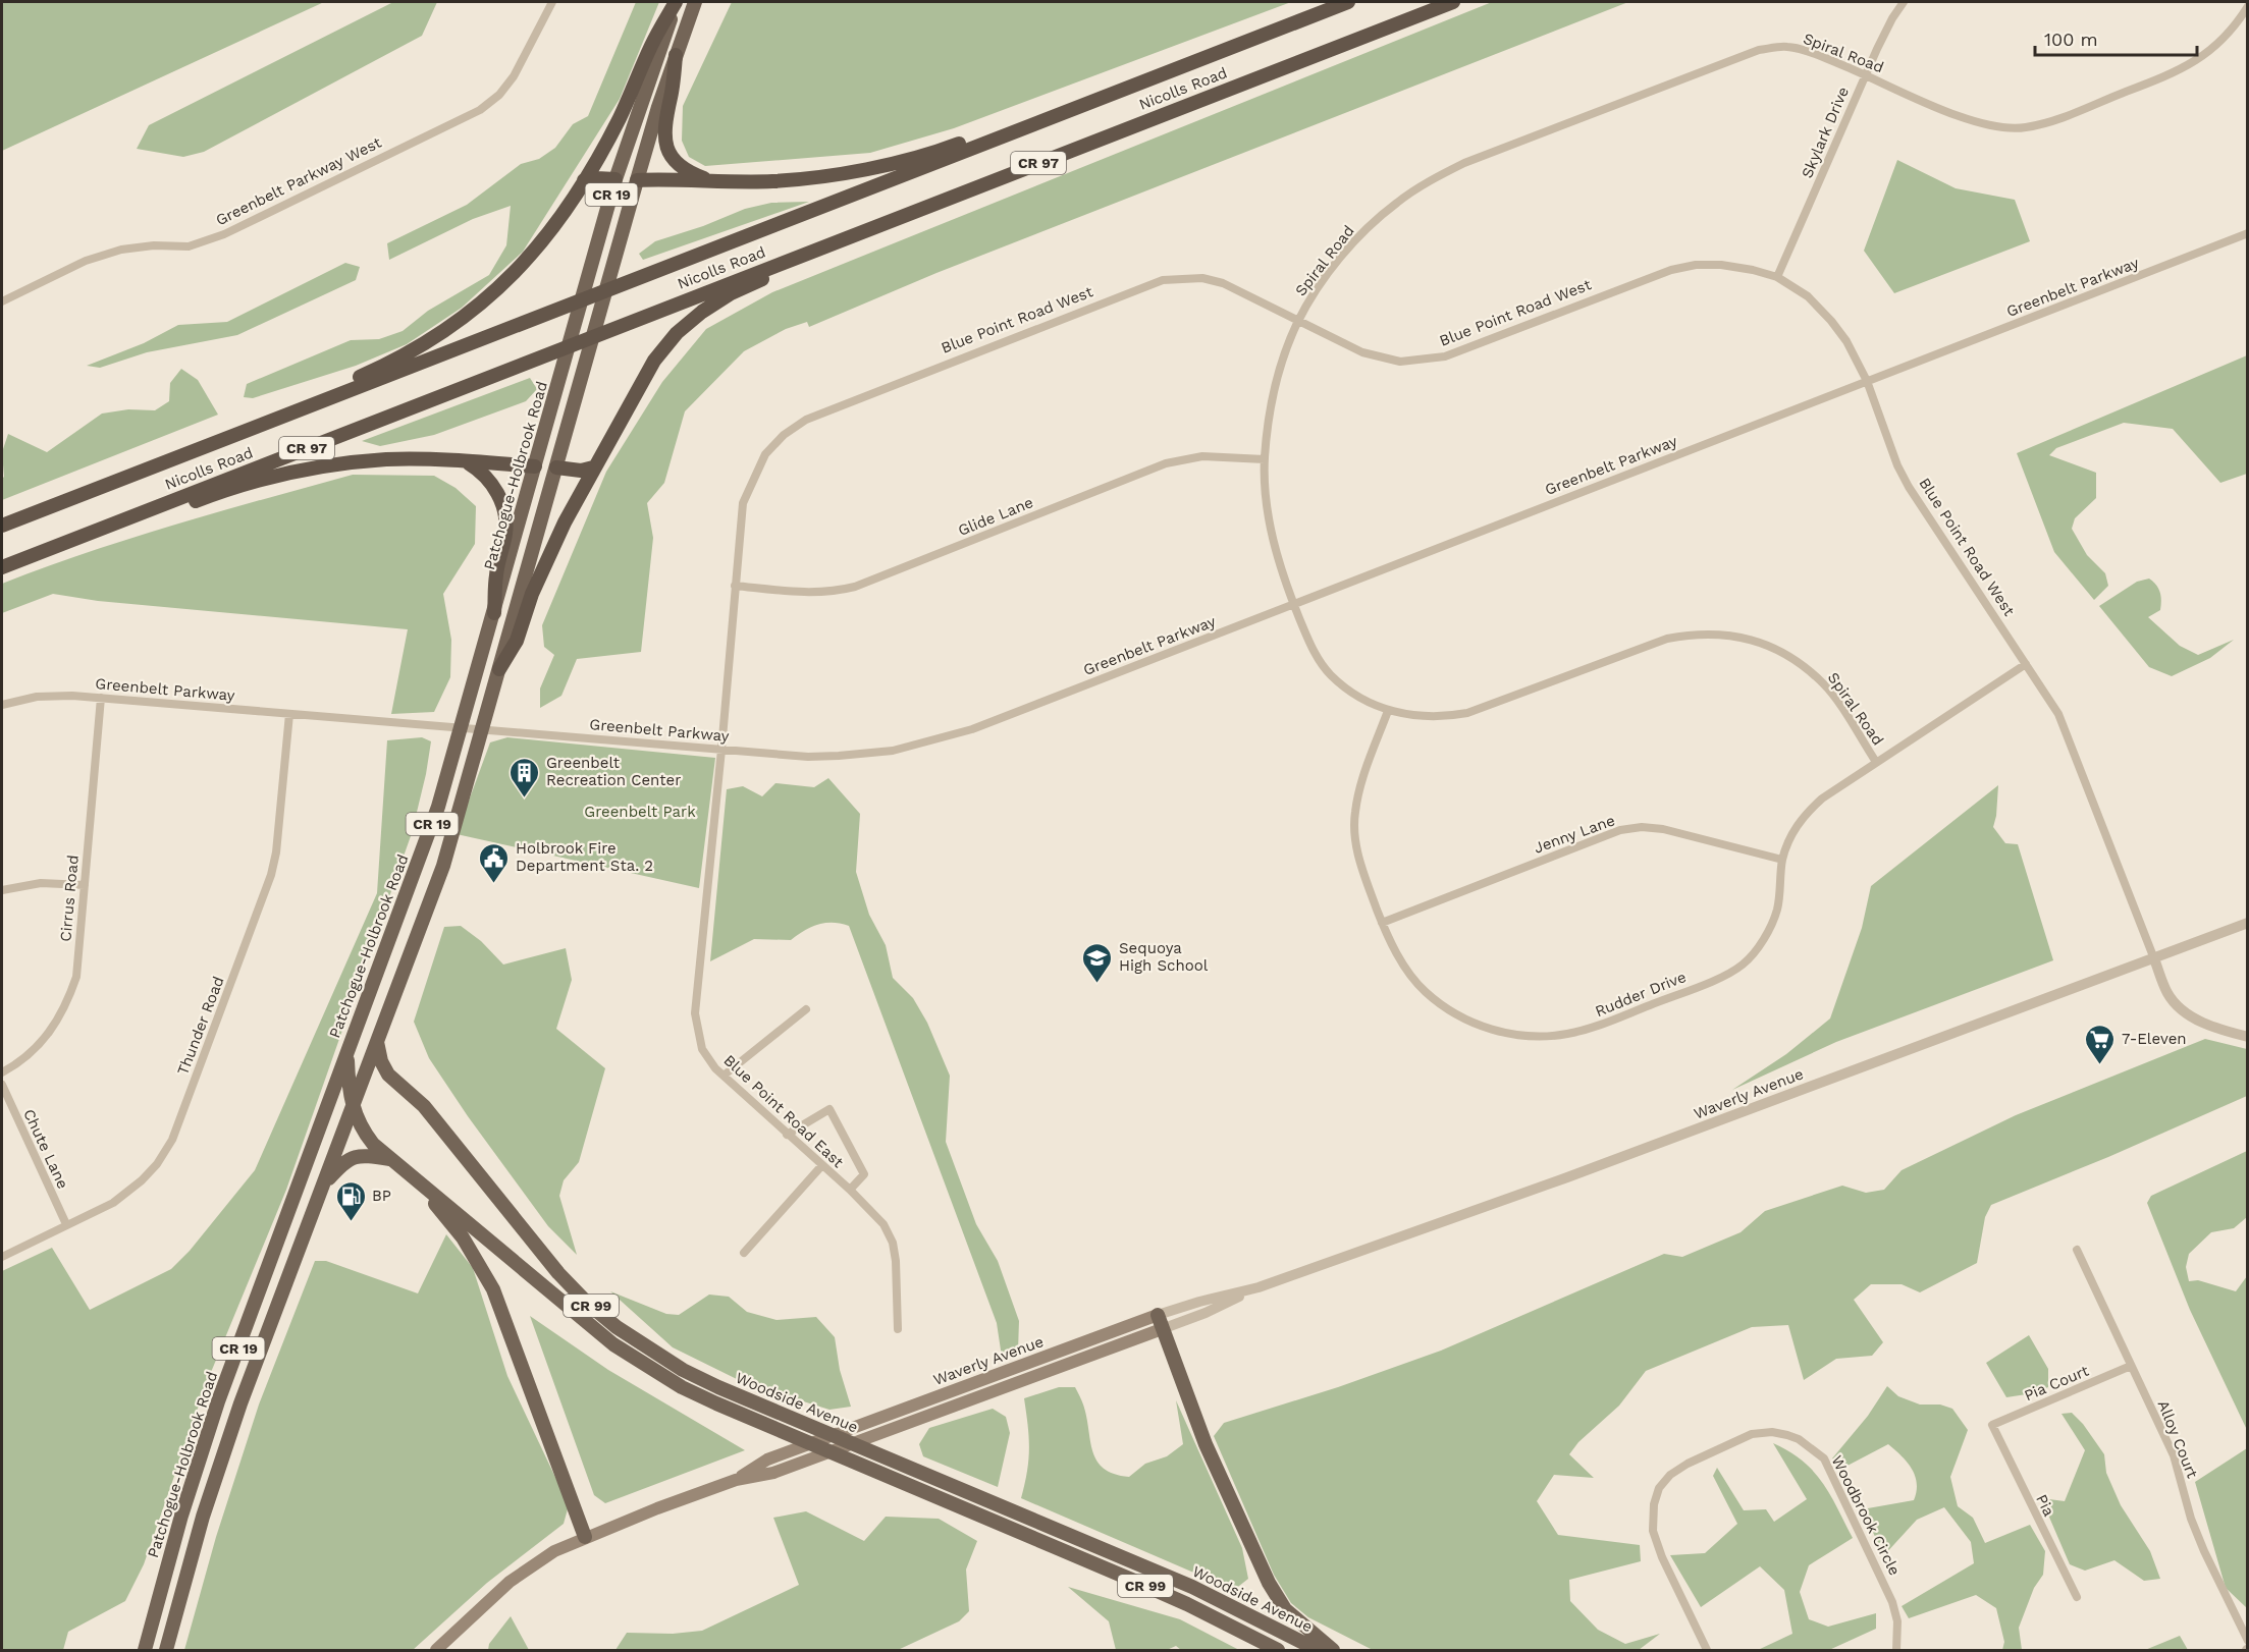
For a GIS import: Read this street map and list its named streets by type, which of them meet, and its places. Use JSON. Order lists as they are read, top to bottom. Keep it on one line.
{"streets":{"highway":["Nicolls Road","CR 97"],"main road":["CR 19","Patchogue-Holbrook Road","Waverly Avenue","CR 99","Woodside Avenue"],"street":["Spiral Road","Skylark Drive","Greenbelt Parkway West","Greenbelt Parkway","Blue Point Road West","Glide Lane","Jenny Lane","Cirrus Road","Rudder Drive","Thunder Road","Blue Point Road East","Chute Lane","Pia Court","Alloy Court","Pia","Woodbrook Circle"]},"crossings":[["Spiral Road","Skylark Drive"],["Spiral Road","Greenbelt Parkway"],["Spiral Road","Blue Point Road West"],["Spiral Road","Glide Lane"],["Spiral Road","Rudder Drive"],["Skylark Drive","Blue Point Road West"],["CR 19","Greenbelt Parkway"],["CR 19","CR 99"],["CR 19","Woodside Avenue"],["Greenbelt Parkway","Blue Point Road West"],["Greenbelt Parkway","Patchogue-Holbrook Road"],["Greenbelt Parkway","Cirrus Road"],["Greenbelt Parkway","Thunder Road"],["Greenbelt Parkway","Blue Point Road East"],["Blue Point Road West","Glide Lane"],["Blue Point Road West","Rudder Drive"],["Blue Point Road West","Waverly Avenue"],["Blue Point Road West","Blue Point Road East"],["Patchogue-Holbrook Road","CR 99"],["Jenny Lane","Rudder Drive"],["Thunder Road","Chute Lane"],["CR 99","Woodside Avenue"],["Pia Court","Alloy Court"],["Pia Court","Pia"]],"parks":["Greenbelt Park"],"places":{"building":["Greenbelt Recreation Center"],"public building":["Holbrook Fire Department Sta. 2"],"school or university":["Sequoya High School"],"supermarket":["7-Eleven"],"fuel station":["BP"]},"scale_bar":"100 m"}
